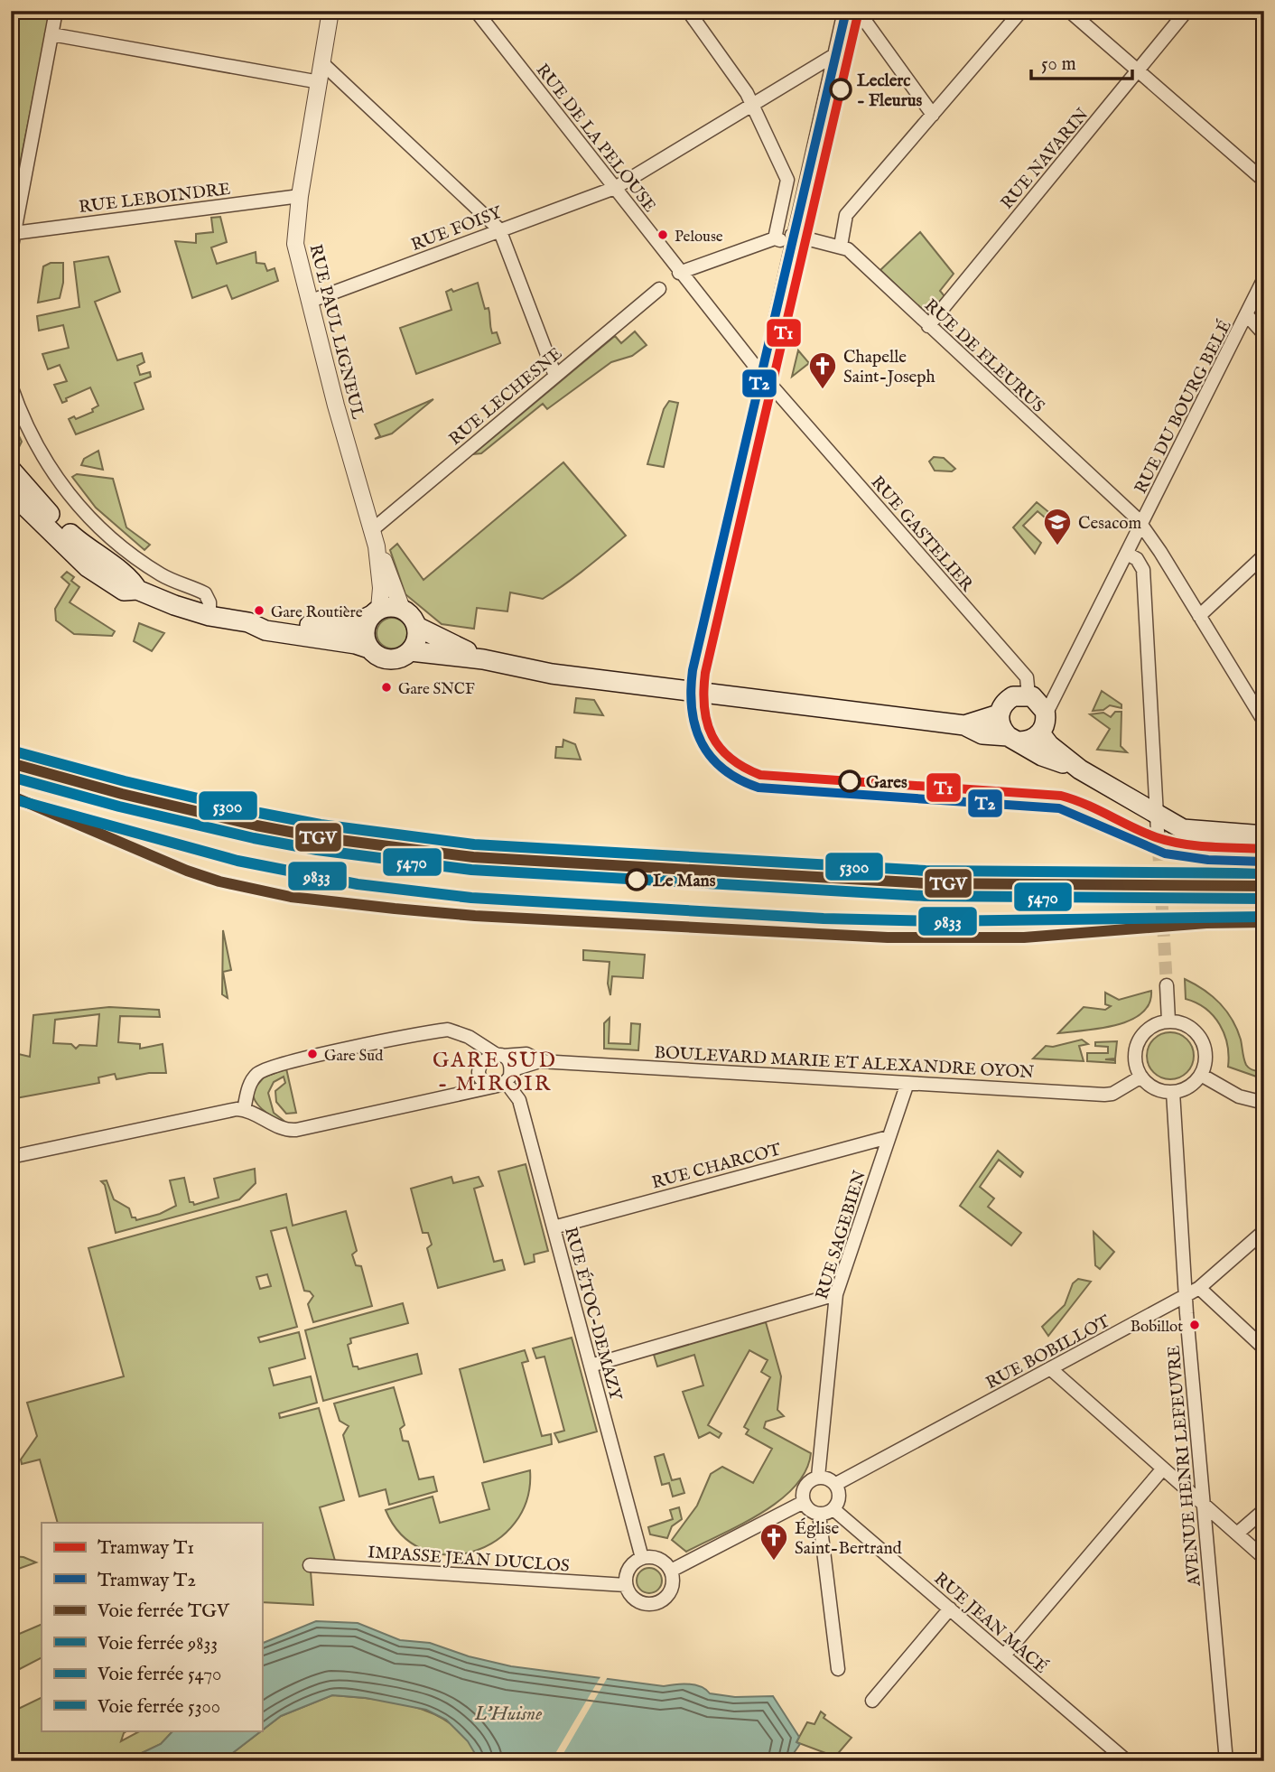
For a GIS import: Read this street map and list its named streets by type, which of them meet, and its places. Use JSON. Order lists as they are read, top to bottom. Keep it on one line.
{"streets":{"street":["RUE DE LA PELOUSE","RUE NAVARIN","RUE LEBOINDRE","RUE FOISY","RUE PAUL LIGNEUL","RUE DE FLEURUS","RUE LECHESNE","RUE DU BOURG BELÉ","RUE GASTELIER","BOULEVARD MARIE ET ALEXANDRE OYON","RUE CHARCOT","RUE SAGEBIEN","RUE ÉTOC-DEMAZY","RUE BOBILLOT","AVENUE HENRI LEFEUVRE","IMPASSE JEAN DUCLOS","RUE JEAN MACÉ"]},"crossings":[["RUE DE LA PELOUSE","RUE FOISY"],["RUE DE LA PELOUSE","RUE GASTELIER"],["RUE NAVARIN","RUE DE FLEURUS"],["RUE LEBOINDRE","RUE PAUL LIGNEUL"],["RUE FOISY","RUE PAUL LIGNEUL"],["RUE PAUL LIGNEUL","RUE LECHESNE"],["RUE DE FLEURUS","RUE DU BOURG BELÉ"],["RUE DU BOURG BELÉ","RUE GASTELIER"],["BOULEVARD MARIE ET ALEXANDRE OYON","RUE SAGEBIEN"],["BOULEVARD MARIE ET ALEXANDRE OYON","RUE ÉTOC-DEMAZY"],["BOULEVARD MARIE ET ALEXANDRE OYON","AVENUE HENRI LEFEUVRE"],["RUE CHARCOT","RUE SAGEBIEN"],["RUE CHARCOT","RUE ÉTOC-DEMAZY"],["RUE SAGEBIEN","RUE BOBILLOT"],["RUE SAGEBIEN","RUE JEAN MACÉ"],["RUE ÉTOC-DEMAZY","IMPASSE JEAN DUCLOS"],["RUE BOBILLOT","AVENUE HENRI LEFEUVRE"],["RUE BOBILLOT","RUE JEAN MACÉ"]],"districts":["GARE SUD - MIROIR"],"water":["L'Huisne"],"places":{"other":["Leclerc - Fleurus","Pelouse","Gare Routière","Gare SNCF","Gares","Le Mans","Gare Sud","Bobillot"],"church":["Chapelle Saint-Joseph","Église Saint-Bertrand"],"school or university":["Cesacom"]},"lines":["tram line T1","tram line T2","rail line 5300","rail line TGV","rail line 5470","rail line 9833"],"legend":["Tramway T1","Tramway T2","Voie ferrée TGV","Voie ferrée 9833","Voie ferrée 5470","Voie ferrée 5300"],"scale_bar":"50 m"}
